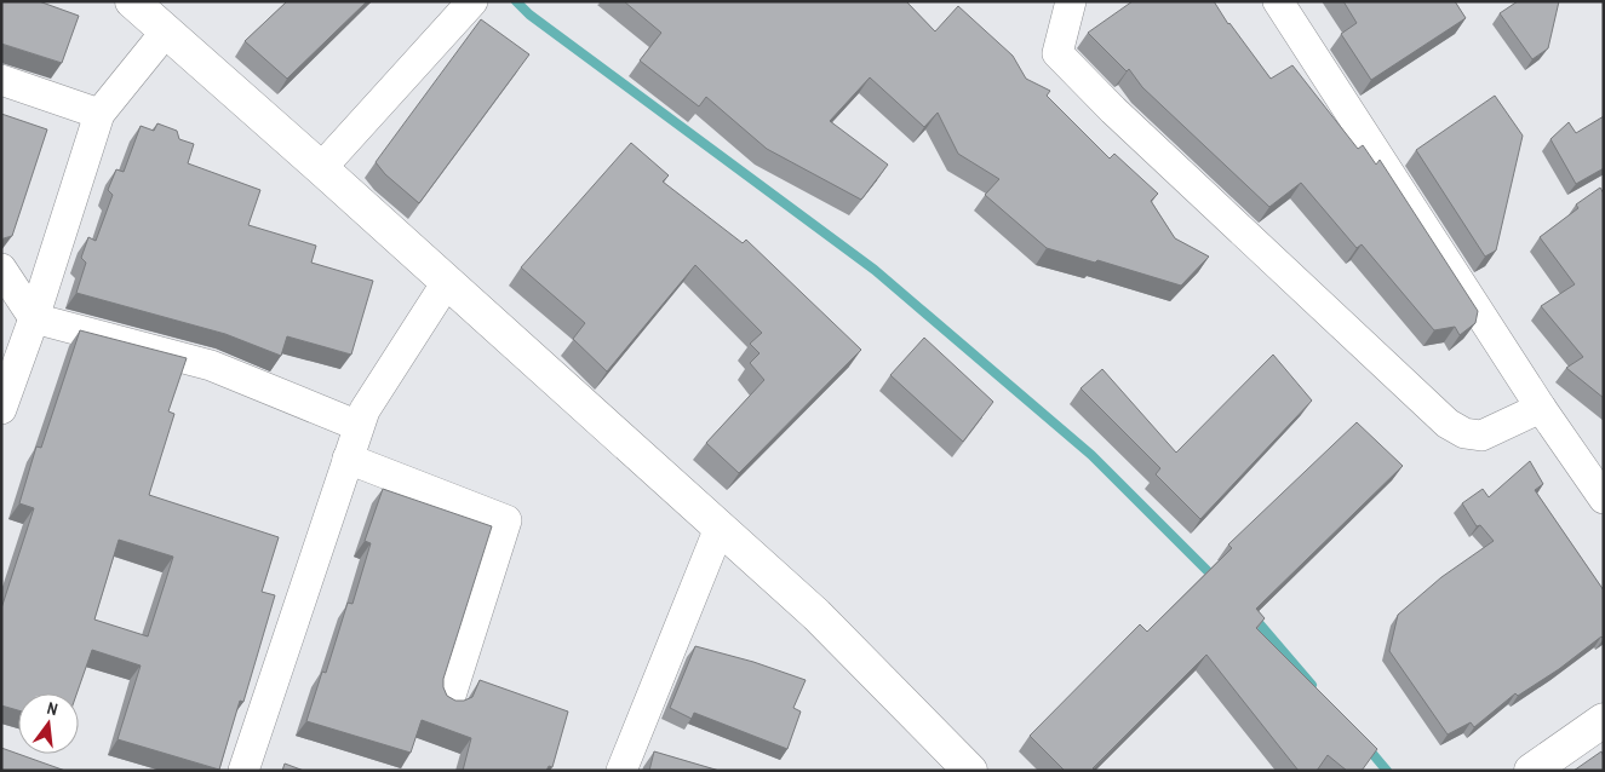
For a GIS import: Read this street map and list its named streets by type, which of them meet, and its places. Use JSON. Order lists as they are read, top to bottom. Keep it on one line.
{"north":"top"}
